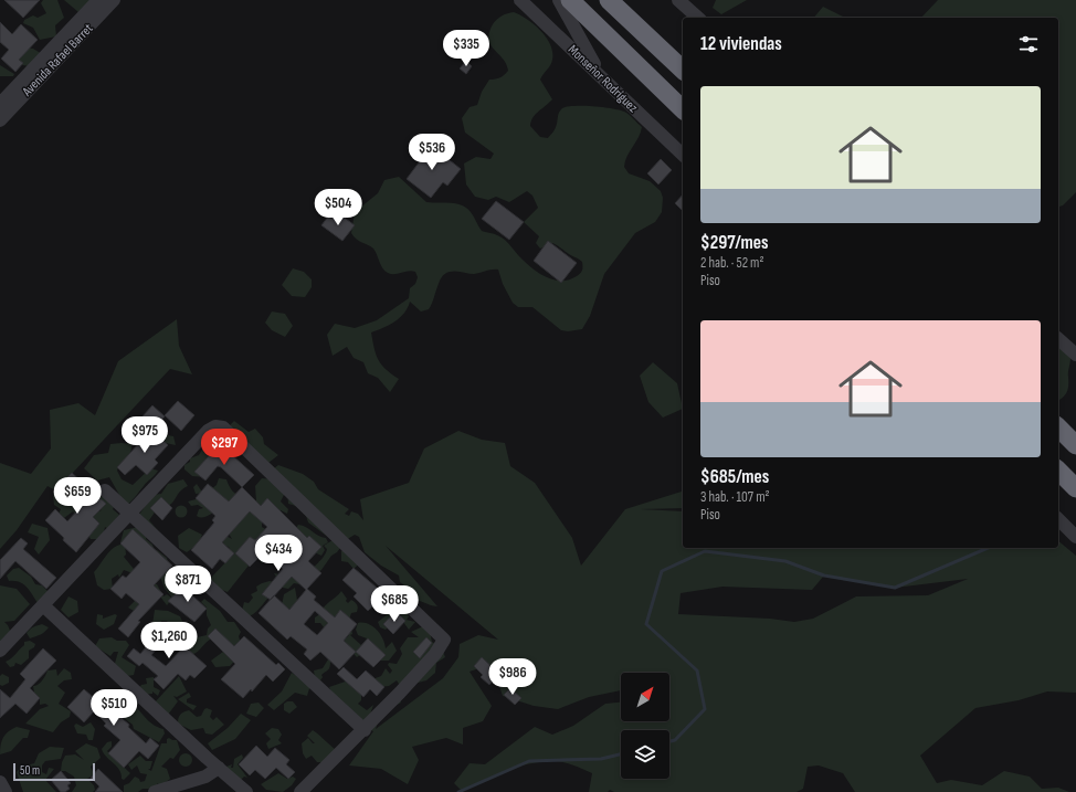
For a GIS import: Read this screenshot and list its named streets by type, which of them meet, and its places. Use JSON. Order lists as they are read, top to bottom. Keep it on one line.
{"streets":{"street":["Avenida Rafael Barret","Monseñor Rodríguez"]},"scale_bar":"50 m","north":"top right","page":{"heading":"12 viviendas","price":["$335","$536","$504","$975","$297","$659","$434","$871","$685","$1,260","$986","$510"],"list":[{"name":"$297/mes","note":"2 hab. · 52 m² · Piso"},{"name":"$685/mes","note":"3 hab. · 107 m² · Piso"}],"scale":"50 m"}}
